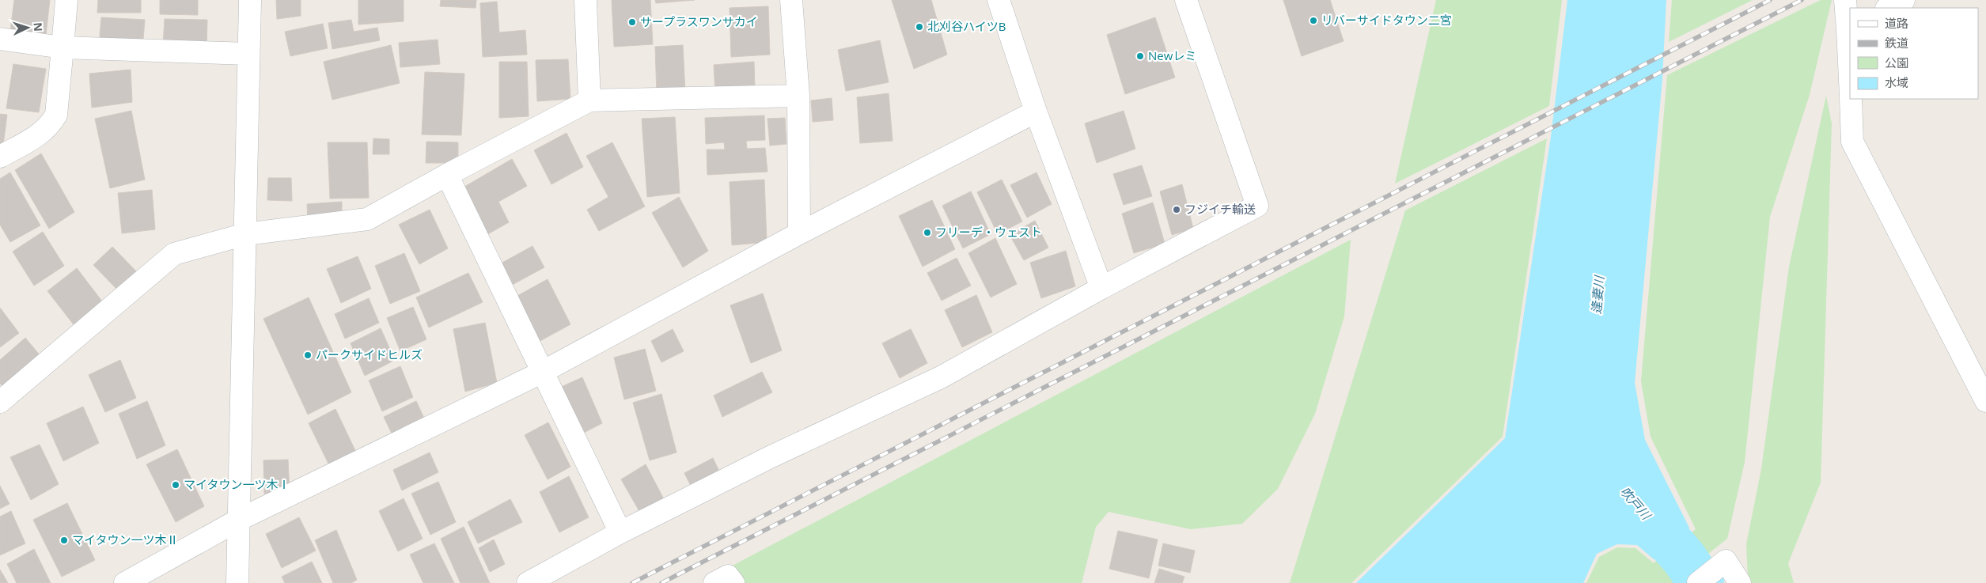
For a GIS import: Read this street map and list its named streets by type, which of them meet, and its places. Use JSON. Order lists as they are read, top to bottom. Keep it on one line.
{"water":["逢妻川","吹戸川"],"places":["リバーサイドタウン二宮","サープラスワンサカイ","北刈谷ハイツB","Newレミ","フジイチ輸送","フリーデ・ウェスト","パークサイドヒルズ","マイタウン一ツ木Ⅰ","マイタウン一ツ木Ⅱ"],"legend":["道路","鉄道","公園","水域"],"north":"right"}
